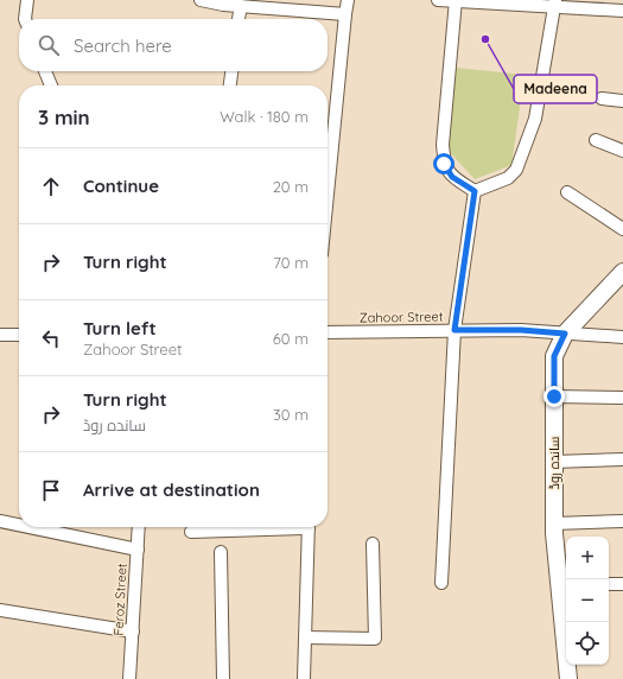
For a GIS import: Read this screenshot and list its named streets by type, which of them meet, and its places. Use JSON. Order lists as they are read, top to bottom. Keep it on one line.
{"streets":{"main road":["ساندہ روڈ"],"street":["Zahoor Street","Feroz Street"]},"crossings":[["Zahoor Street","ساندہ روڈ"]],"places":["Madeena"],"page":{"search":"Search here","heading":["3 min","Walk · 180 m"],"list":[["Continue","20 m"],["Turn right","70 m"],["Turn left","Zahoor Street","60 m"],["Turn right","ساندہ روڈ","30 m"],"Arrive at destination"],"map_buttons":["+","−"]}}
